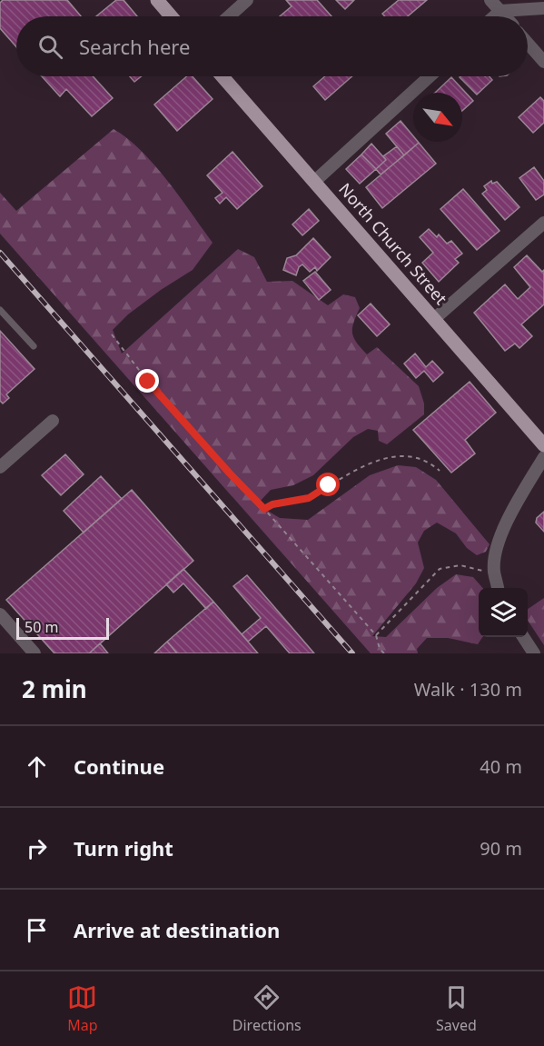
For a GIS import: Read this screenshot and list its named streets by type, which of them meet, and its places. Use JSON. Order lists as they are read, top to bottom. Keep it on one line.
{"streets":{"main road":["North Church Street"]},"scale_bar":"50 m","north":"bottom right","page":{"search":"Search here","scale":"50 m","heading":["2 min","Walk · 130 m"],"list":[["Continue","40 m"],["Turn right","90 m"],"Arrive at destination"],"nav":["Map","Directions","Saved"]}}
